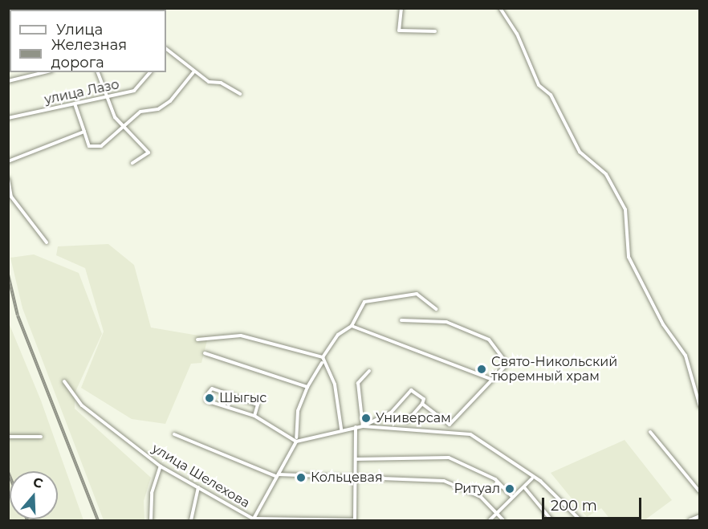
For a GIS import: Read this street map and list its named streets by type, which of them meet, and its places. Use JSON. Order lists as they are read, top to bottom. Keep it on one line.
{"streets":{"street":["улица Лазо","улица Шелехова"]},"places":["Свято-Никольский тюремный храм","Шыгыс","Универсам","Кольцевая","Ритуал"],"legend":["Улица","Железная дорога"],"scale_bar":"200 m","north":"top"}
